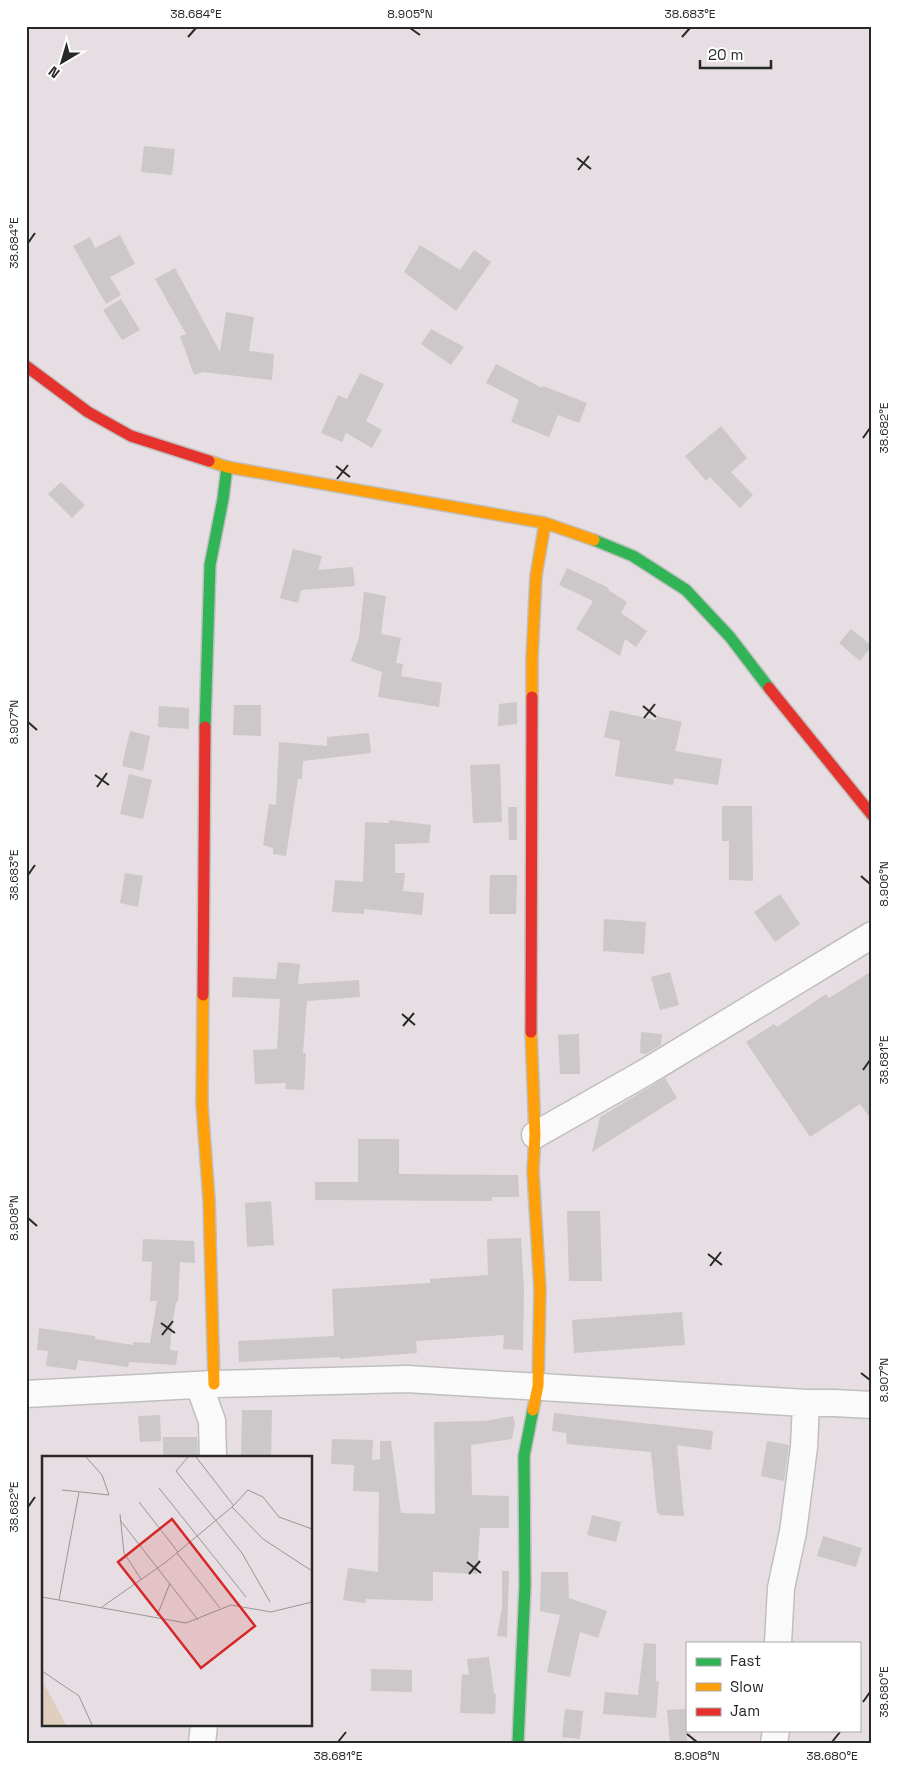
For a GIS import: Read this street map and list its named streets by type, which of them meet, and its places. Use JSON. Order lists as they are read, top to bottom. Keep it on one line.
{"legend":["Fast","Slow","Jam"],"scale_bar":"20 m","north":"bottom left","coordinates":["38.684°E","8.905°N","38.683°E","38.682°E","8.907°N","8.906°N","38.681°E","8.908°N","38.680°E"]}
